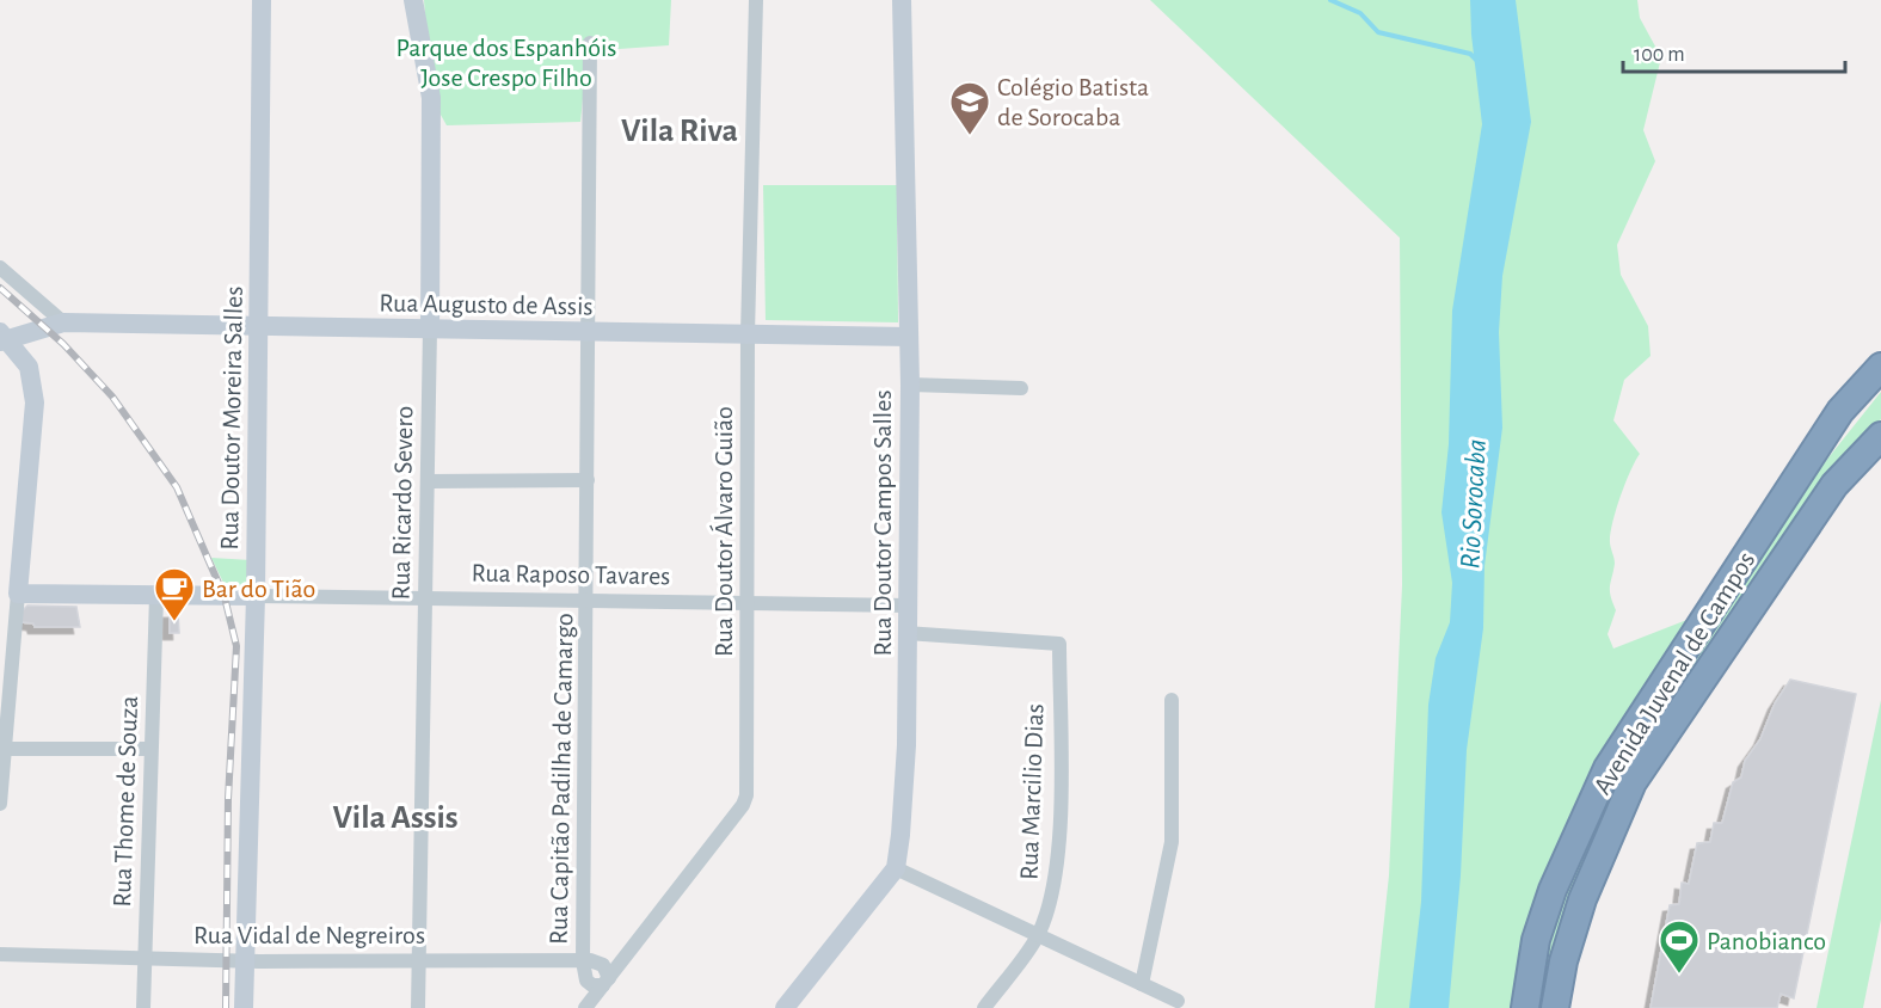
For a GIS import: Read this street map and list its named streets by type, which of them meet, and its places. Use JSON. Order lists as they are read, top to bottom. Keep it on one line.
{"streets":{"highway":["Avenida Juvenal de Campos"],"main road":["Rua Augusto de Assis","Rua Doutor Moreira Salles","Rua Ricardo Severo","Rua Doutor Campos Salles","Rua Raposo Tavares"],"street":["Rua Doutor Álvaro Guião","Rua Capitão Padilha de Camargo","Rua Marcilio Dias","Rua Thome de Souza","Rua Vidal de Negreiros"]},"crossings":[["Rua Augusto de Assis","Rua Doutor Moreira Salles"],["Rua Augusto de Assis","Rua Ricardo Severo"],["Rua Augusto de Assis","Rua Doutor Campos Salles"],["Rua Augusto de Assis","Rua Doutor Álvaro Guião"],["Rua Augusto de Assis","Rua Capitão Padilha de Camargo"],["Rua Doutor Moreira Salles","Rua Raposo Tavares"],["Rua Doutor Moreira Salles","Rua Vidal de Negreiros"],["Rua Ricardo Severo","Rua Raposo Tavares"],["Rua Ricardo Severo","Rua Vidal de Negreiros"],["Rua Doutor Campos Salles","Rua Raposo Tavares"],["Rua Doutor Campos Salles","Rua Marcilio Dias"],["Rua Doutor Álvaro Guião","Rua Raposo Tavares"],["Rua Doutor Álvaro Guião","Rua Capitão Padilha de Camargo"],["Rua Raposo Tavares","Rua Capitão Padilha de Camargo"],["Rua Raposo Tavares","Rua Thome de Souza"],["Rua Capitão Padilha de Camargo","Rua Vidal de Negreiros"],["Rua Thome de Souza","Rua Vidal de Negreiros"]],"districts":["Vila Riva","Vila Assis"],"water":["Rio Sorocaba"],"parks":["Parque dos Espanhóis Jose Crespo Filho"],"places":{"school or university":["Colégio Batista de Sorocaba"],"cafe":["Bar do Tião"],"sports":["Panobianco"]},"scale_bar":"100 m"}
